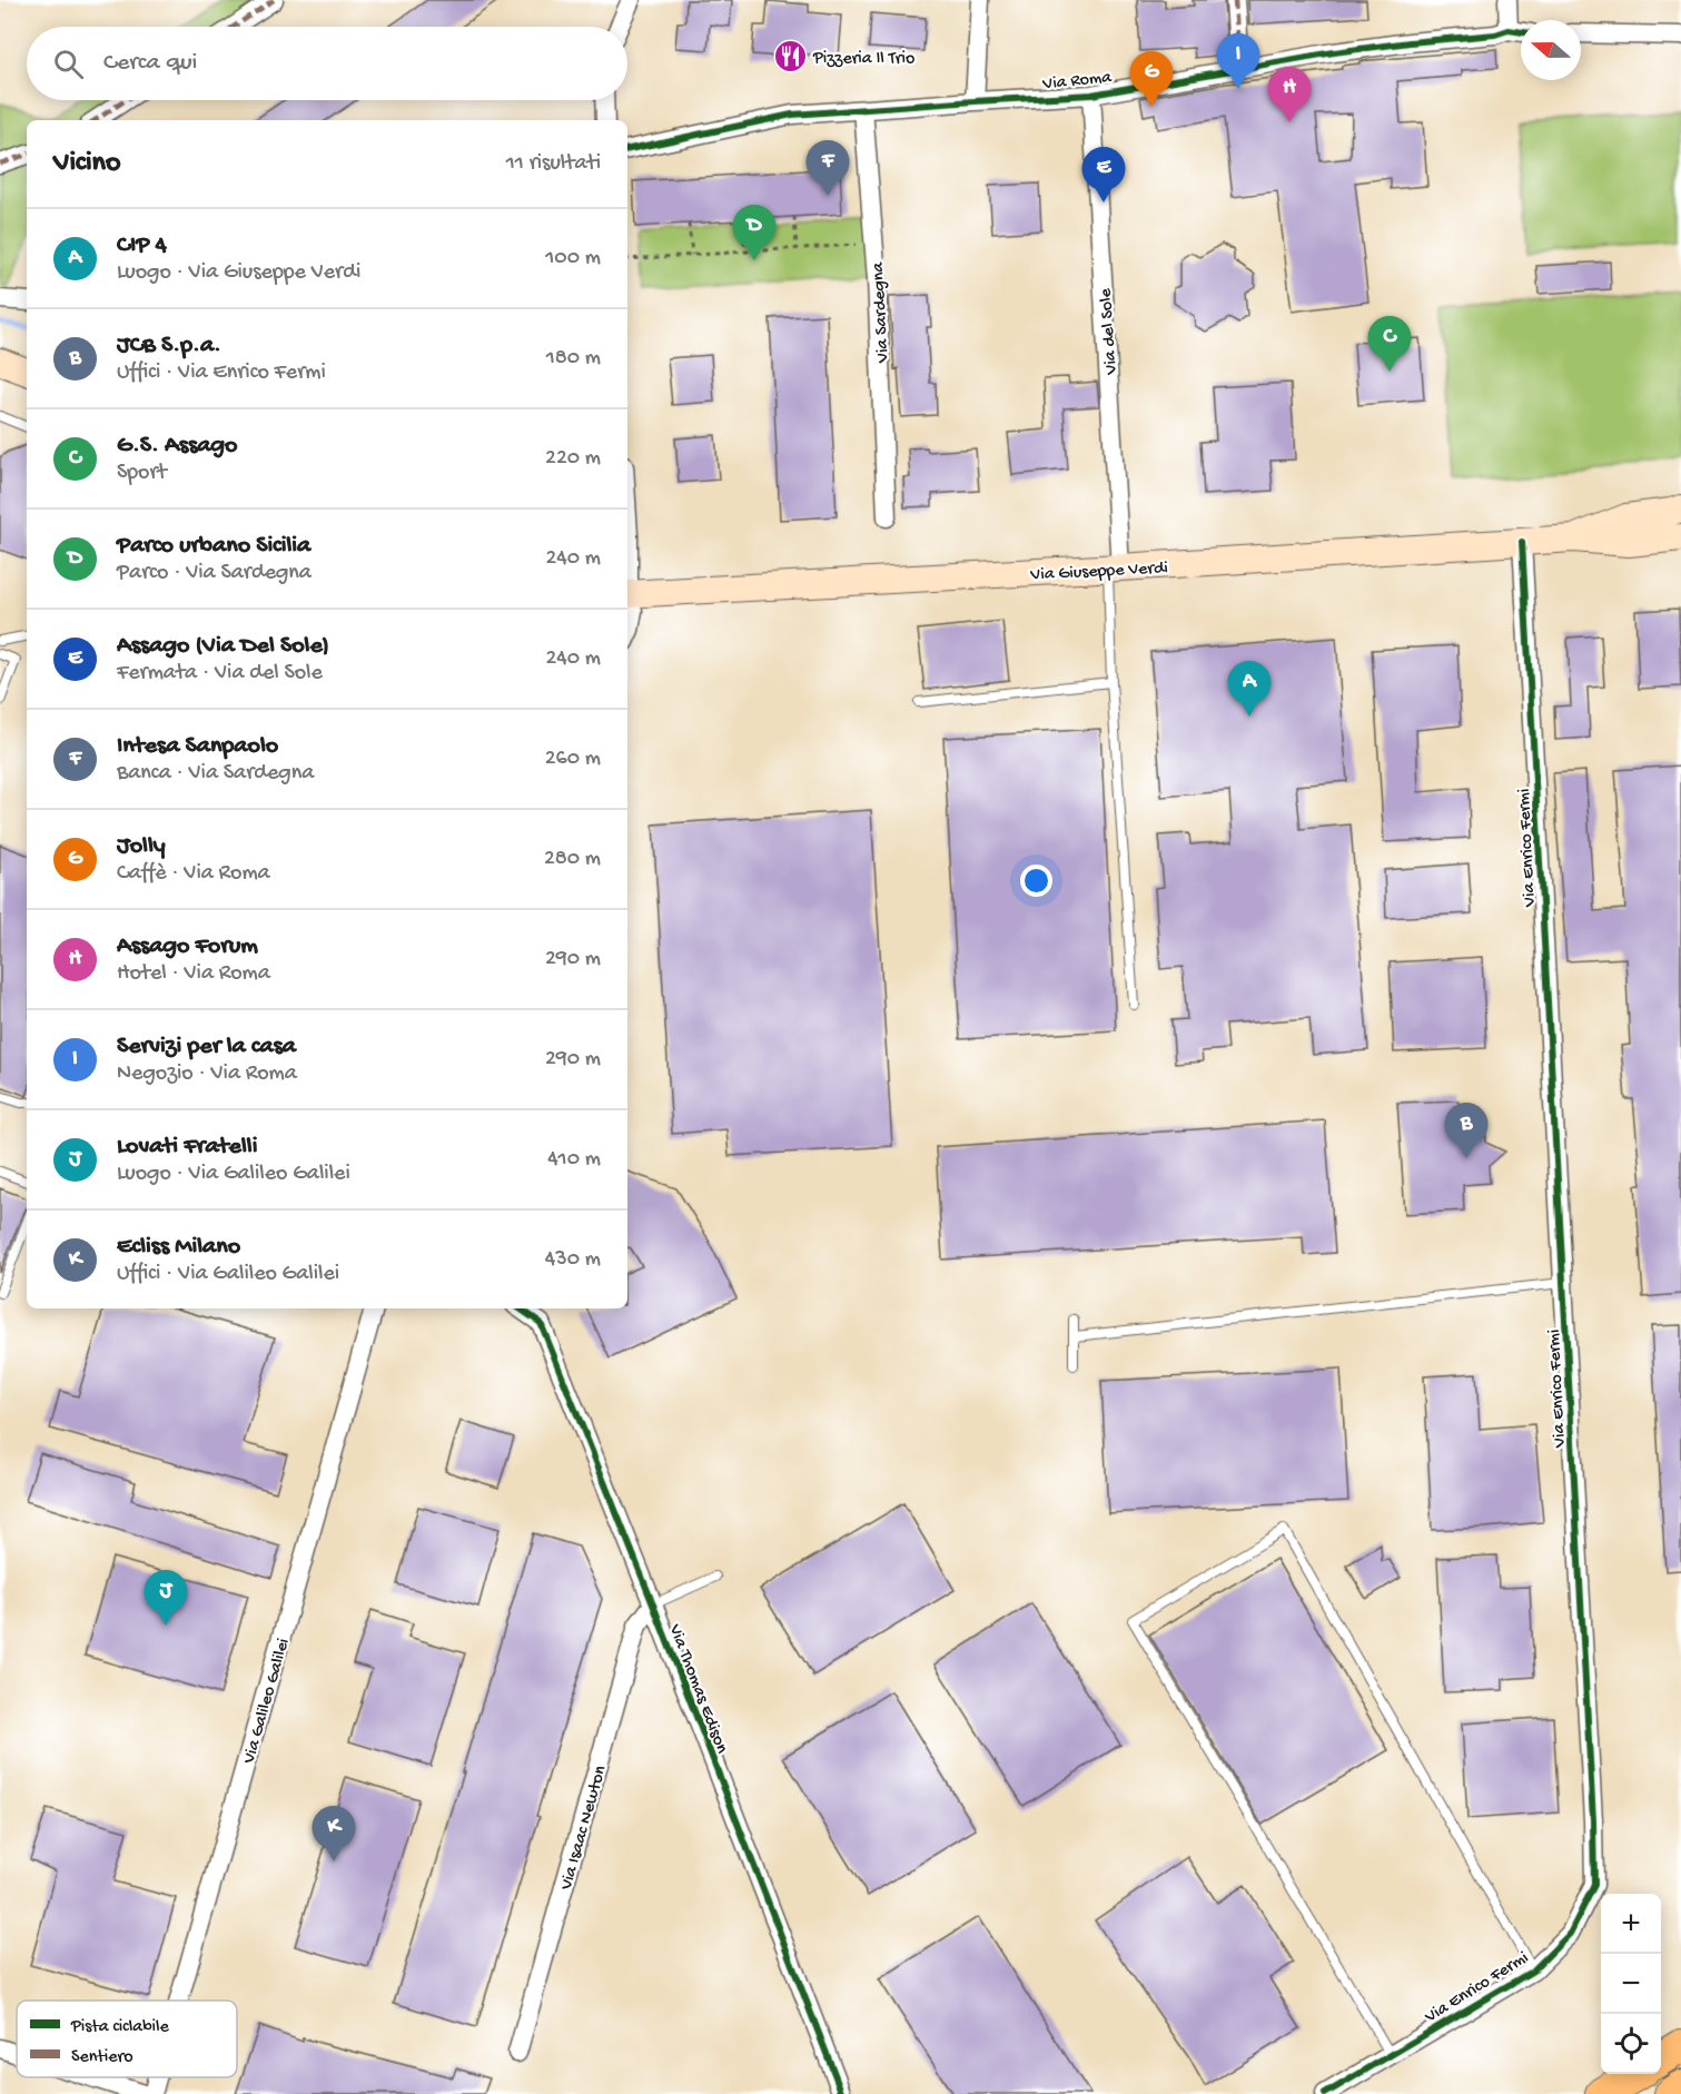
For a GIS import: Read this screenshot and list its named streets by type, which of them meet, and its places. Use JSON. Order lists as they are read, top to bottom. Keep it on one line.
{"streets":{"main road":["Via Giuseppe Verdi"],"street":["Via Roma","Via Sardegna","Via del Sole","Via Enrico Fermi","Via Thomas Edison","Via Galileo Galilei","Via Isaac Newton"]},"crossings":[["Via Roma","Via Sardegna"],["Via Roma","Via del Sole"],["Via del Sole","Via Giuseppe Verdi"],["Via Giuseppe Verdi","Via Enrico Fermi"],["Via Thomas Edison","Via Isaac Newton"]],"places":{"restaurant":["Pizzeria Il Trio"]},"legend":["Pista ciclabile","Sentiero"],"north":"left","page":{"search":"Cerca qui","pins":["I","G","H","F","E","D","C","A","B","J","K"],"heading":["Vicino","11 risultati"],"list":[{"mark":"A","name":"CIP 4","note":"Luogo · Via Giuseppe Verdi","value":"100 m"},{"mark":"B","name":"JCB S.p.a.","note":"Uffici · Via Enrico Fermi","value":"180 m"},{"mark":"C","name":"G.S. Assago","note":"Sport","value":"220 m"},{"mark":"D","name":"Parco urbano Sicilia","note":"Parco · Via Sardegna","value":"240 m"},{"mark":"E","name":"Assago (Via Del Sole)","note":"Fermata · Via del Sole","value":"240 m"},{"mark":"F","name":"Intesa Sanpaolo","note":"Banca · Via Sardegna","value":"260 m"},{"mark":"G","name":"Jolly","note":"Caffè · Via Roma","value":"280 m"},{"mark":"H","name":"Assago Forum","note":"Hotel · Via Roma","value":"290 m"},{"mark":"I","name":"Servizi per la casa","note":"Negozio · Via Roma","value":"290 m"},{"mark":"J","name":"Lovati Fratelli","note":"Luogo · Via Galileo Galilei","value":"410 m"},{"mark":"K","name":"Ecliss Milano","note":"Uffici · Via Galileo Galilei","value":"430 m"}],"map_buttons":["+","−"]}}
